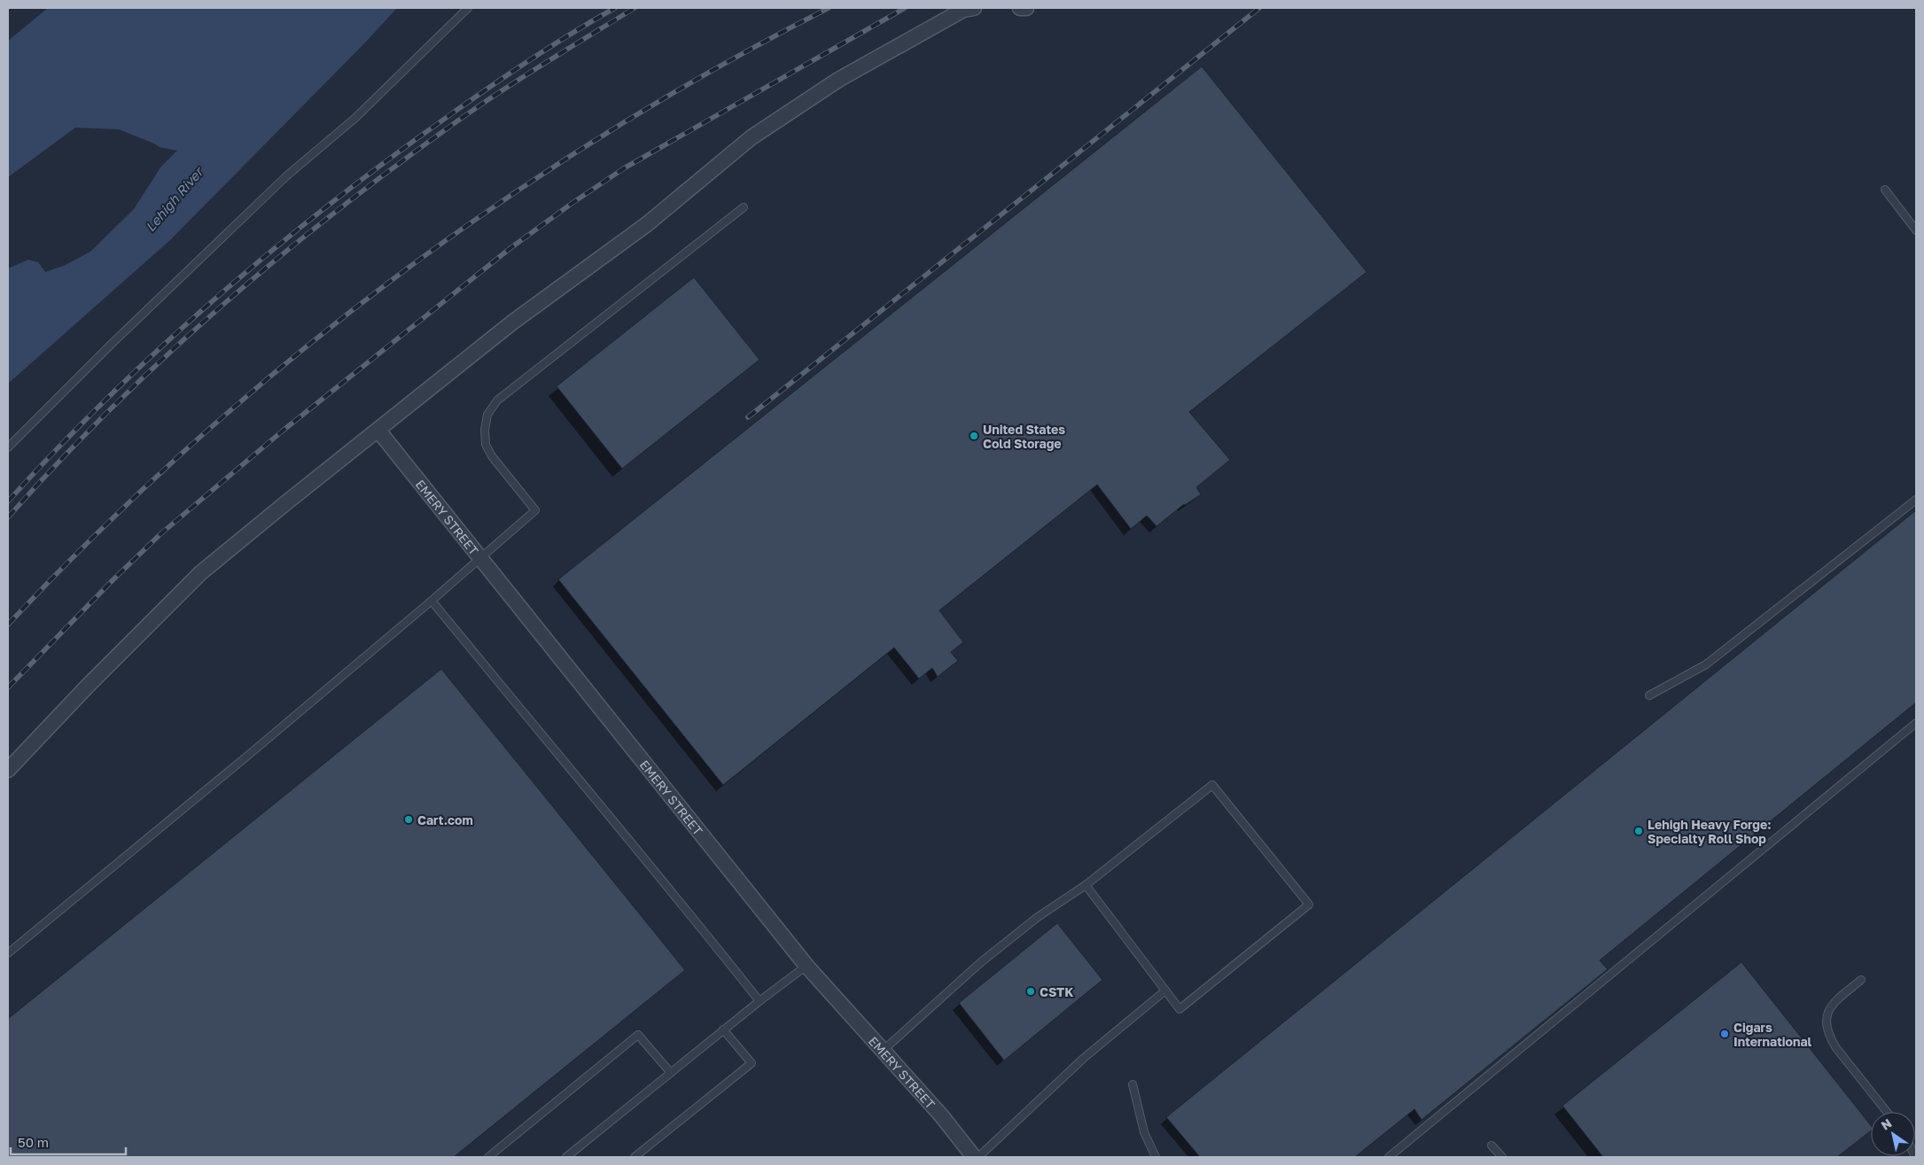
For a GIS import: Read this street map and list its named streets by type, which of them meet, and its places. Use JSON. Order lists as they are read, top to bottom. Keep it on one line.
{"streets":{"street":["EMERY STREET"]},"water":["Lehigh River"],"places":["United States Cold Storage","Cart.com","Lehigh Heavy Forge: Specialty Roll Shop","CSTK","Cigars International"],"scale_bar":"50 m","north":"top left"}
